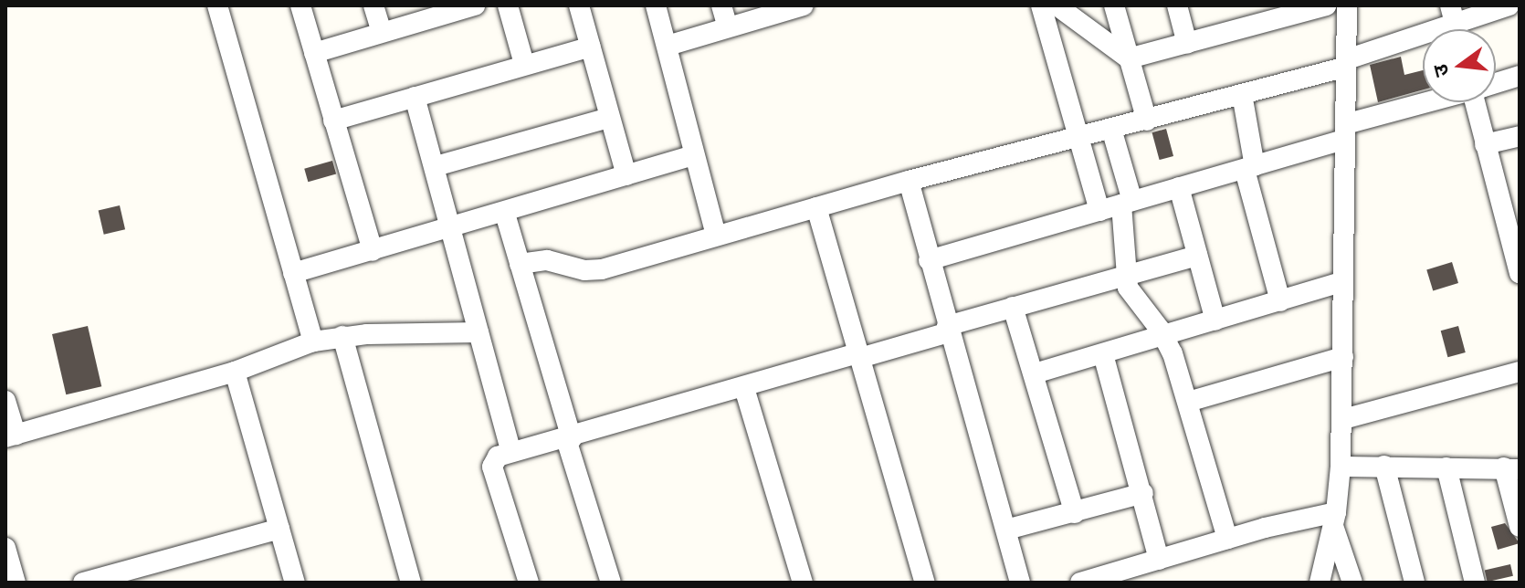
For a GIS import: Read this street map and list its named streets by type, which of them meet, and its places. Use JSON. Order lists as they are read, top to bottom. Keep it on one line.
{"north":"left"}
